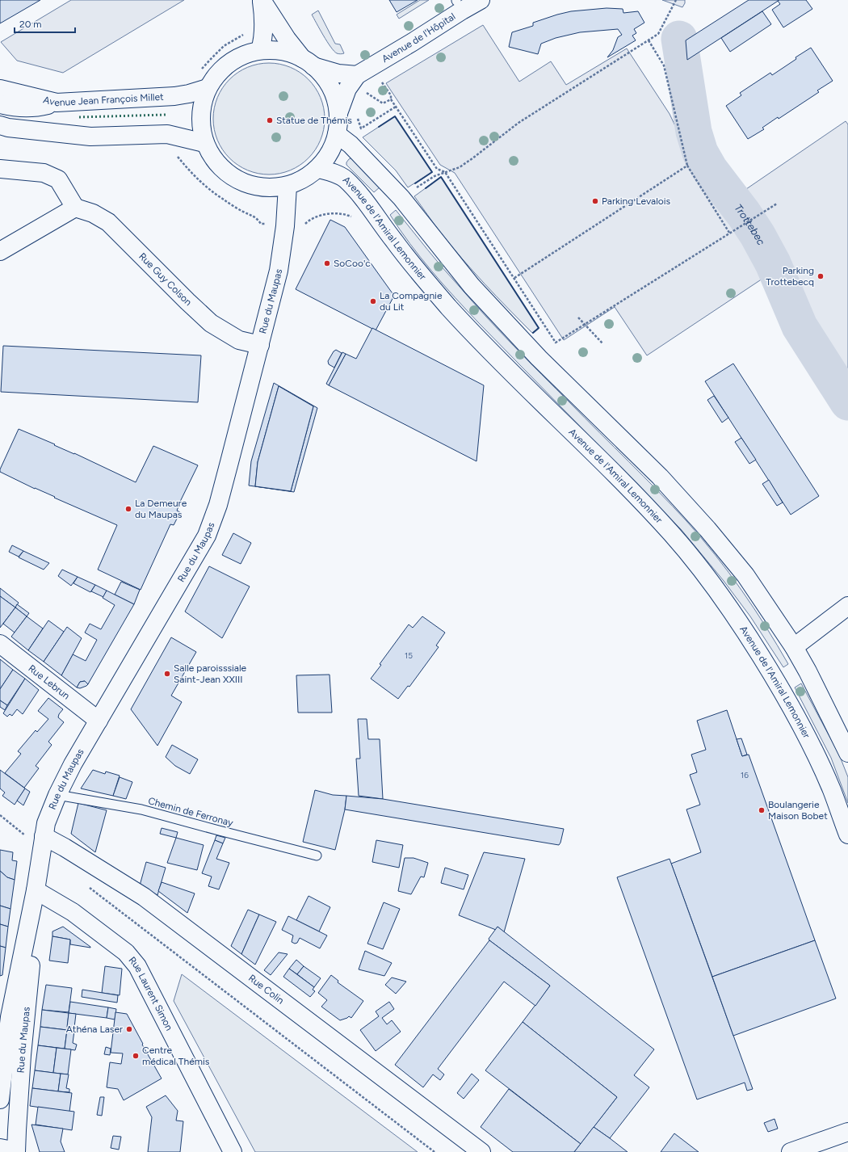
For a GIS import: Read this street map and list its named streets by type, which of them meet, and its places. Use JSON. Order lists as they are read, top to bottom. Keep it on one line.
{"streets":{"street":["Avenue de l'Hôpital","Avenue Jean François Millet","Avenue de l'Amiral Lemonnier","Rue Guy Colson","Rue du Maupas","Rue Lebrun","Rue Colin","Rue Laurent Simon"],"lane":["Chemin de Ferronay"]},"crossings":[["Rue Guy Colson","Rue du Maupas"],["Rue du Maupas","Rue Lebrun"],["Rue du Maupas","Chemin de Ferronay"],["Rue du Maupas","Rue Colin"],["Rue du Maupas","Rue Laurent Simon"]],"water":["Trottebec"],"places":["Statue de Thémis","Parking Levalois","SoCoo'c","Parking Trottebecq","La Compagnie du Lit","La Demeure du Maupas","Salle paroisssiale Saint-Jean XXIII","Boulangerie Maison Bobet","Athéna Laser","Centre médical Thémis"],"house_numbers":["15","16"],"scale_bar":"20 m"}
